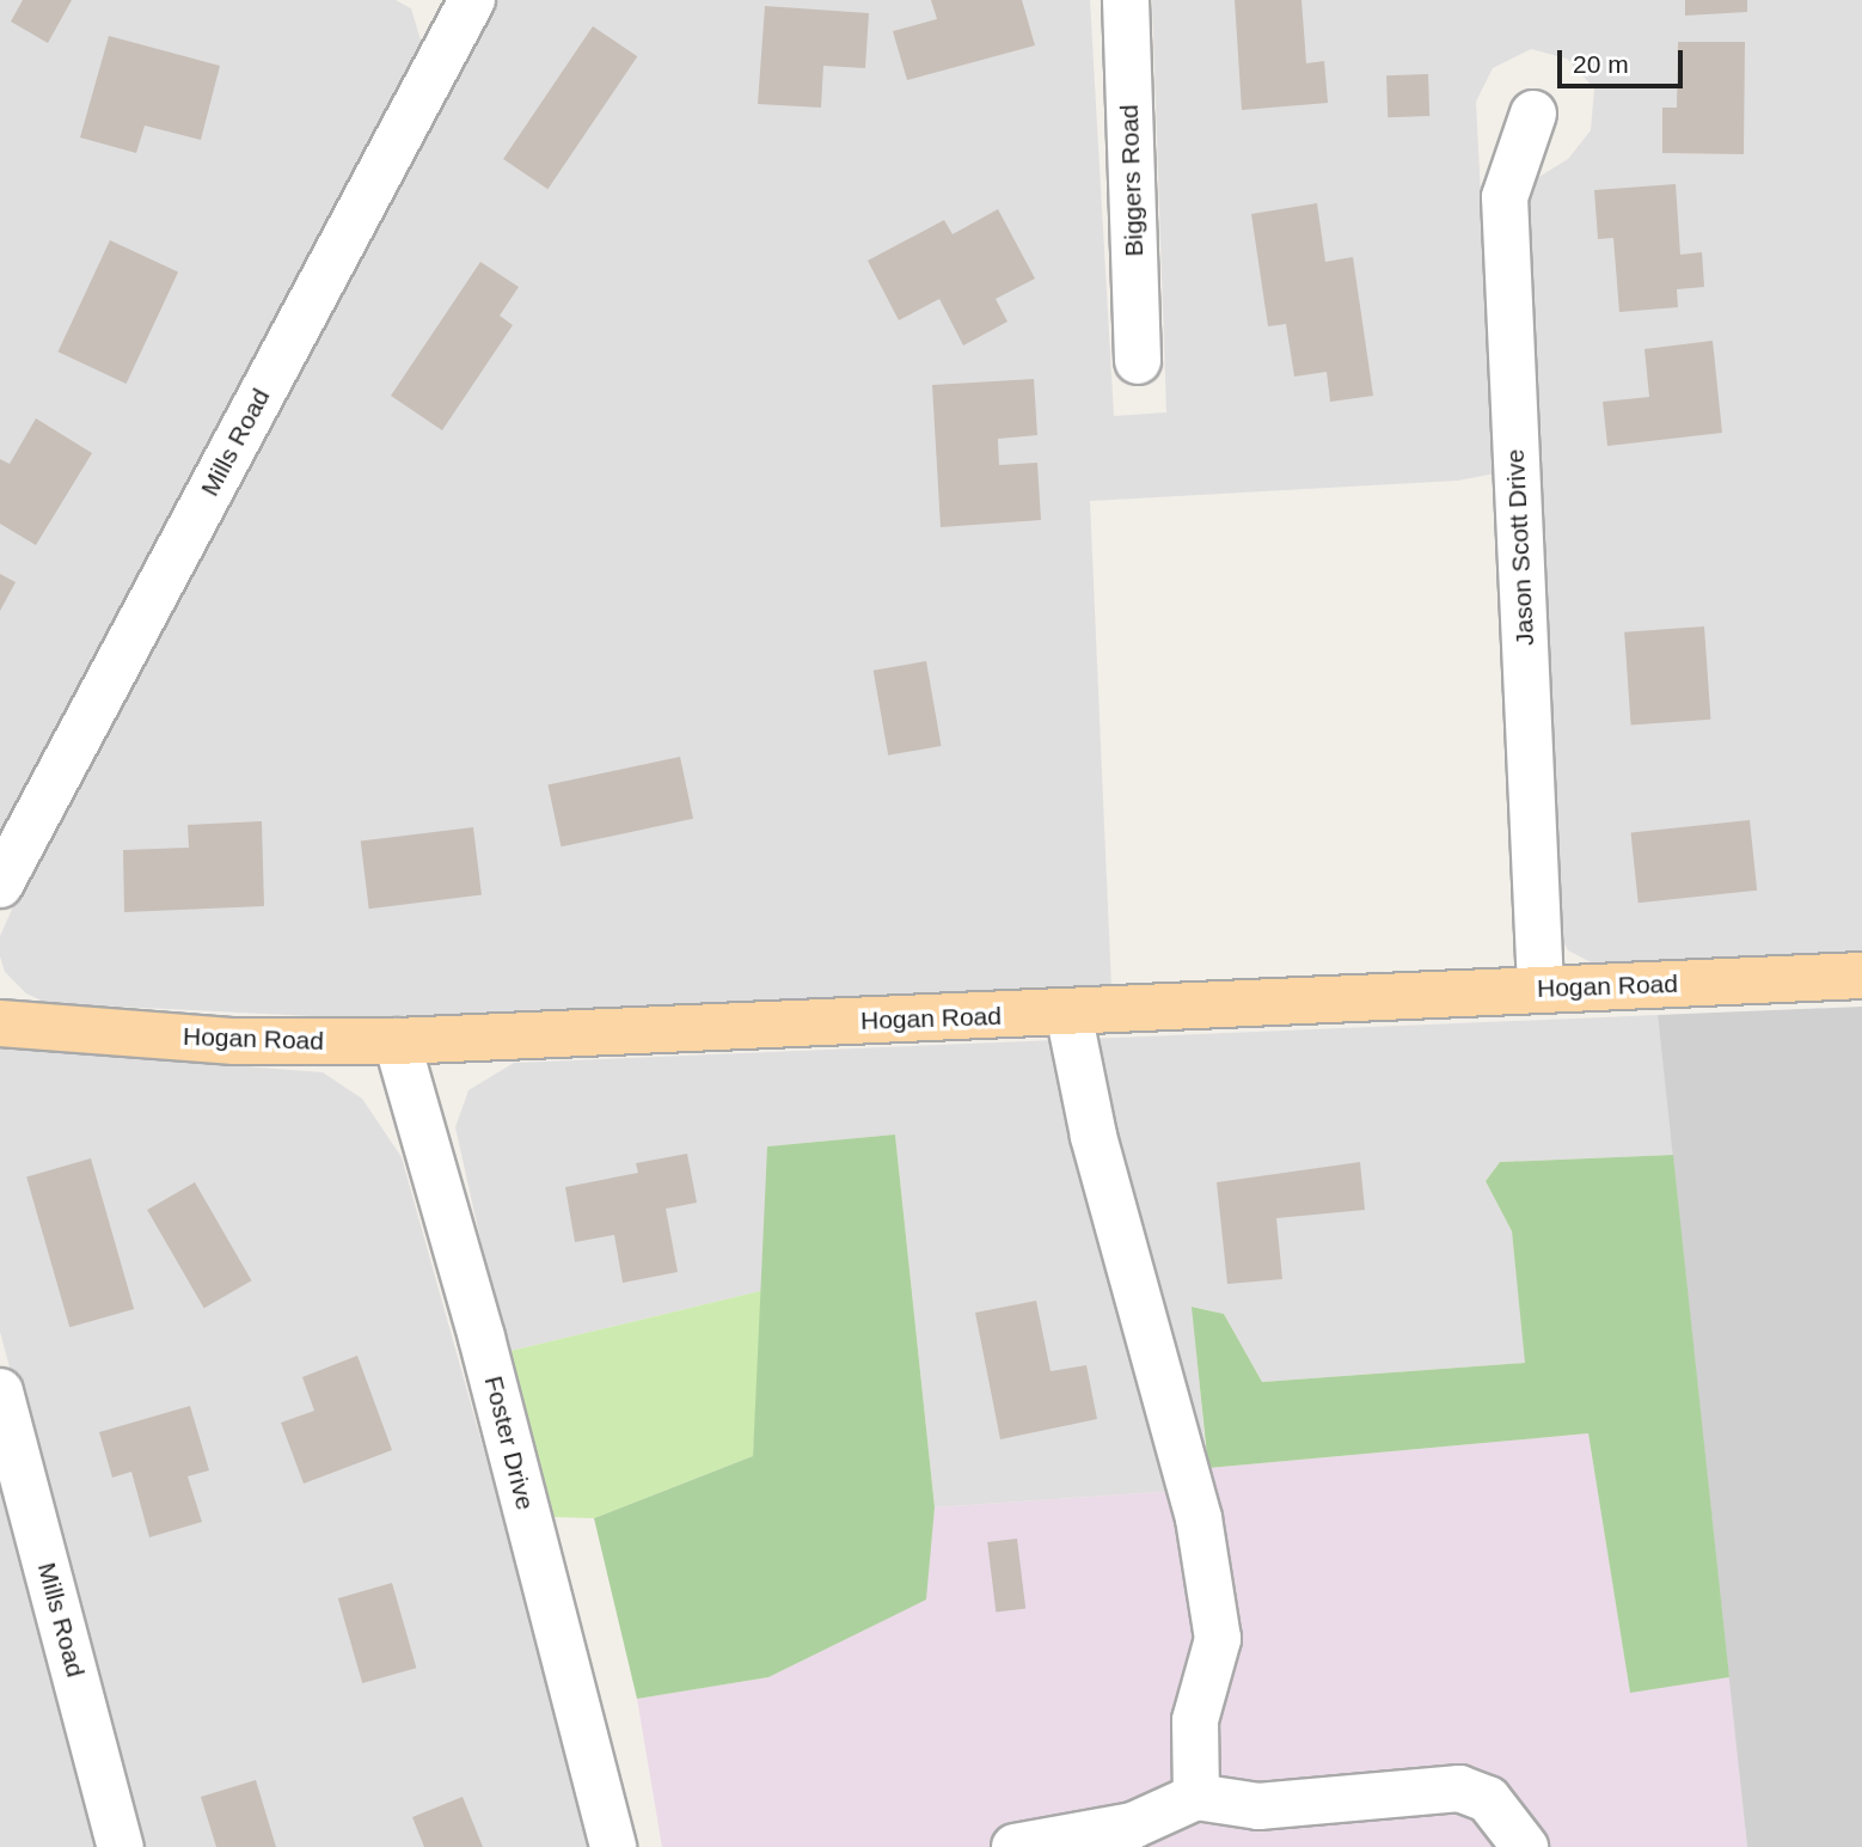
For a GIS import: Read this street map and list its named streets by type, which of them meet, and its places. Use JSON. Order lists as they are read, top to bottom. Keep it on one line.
{"streets":{"main road":["Hogan Road"],"street":["Biggers Road","Mills Road","Jason Scott Drive","Foster Drive"]},"crossings":[["Jason Scott Drive","Hogan Road"],["Hogan Road","Foster Drive"]],"scale_bar":"20 m"}
